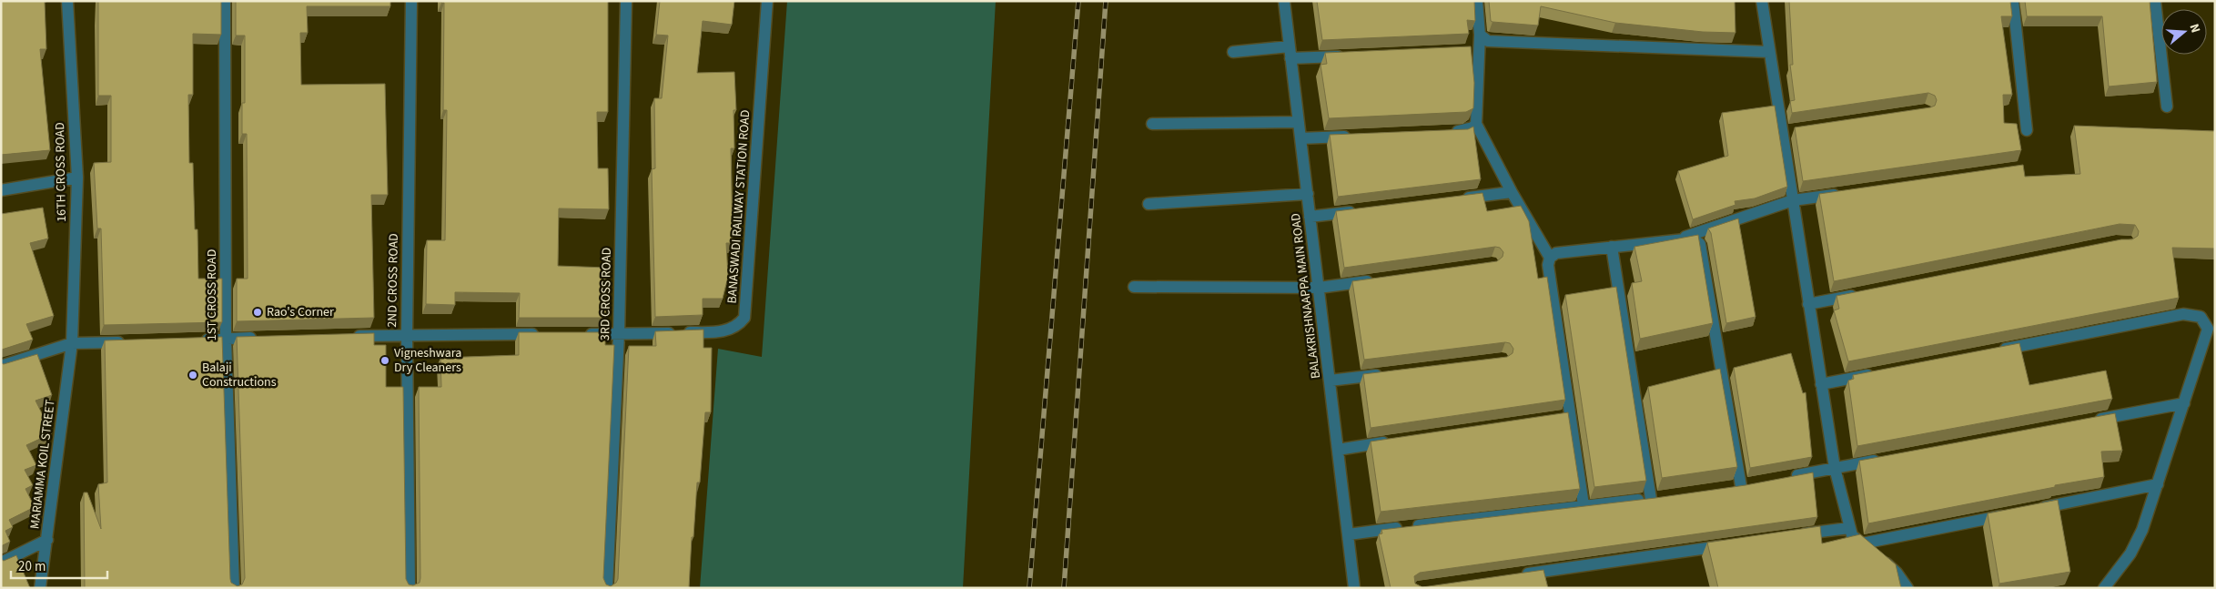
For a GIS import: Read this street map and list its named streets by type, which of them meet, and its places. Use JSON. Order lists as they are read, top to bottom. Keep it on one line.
{"streets":{"street":["16TH CROSS ROAD","BANASWADI RAILWAY STATION ROAD","2ND CROSS ROAD","3RD CROSS ROAD","1ST CROSS ROAD","BALAKRISHNAAPPA MAIN ROAD","MARIAMMA KOIL STREET"]},"crossings":[["16TH CROSS ROAD","MARIAMMA KOIL STREET"],["BANASWADI RAILWAY STATION ROAD","3RD CROSS ROAD"]],"places":["Rao's Corner","Vigneshwara Dry Cleaners","Balaji Constructions"],"scale_bar":"20 m","north":"right"}
